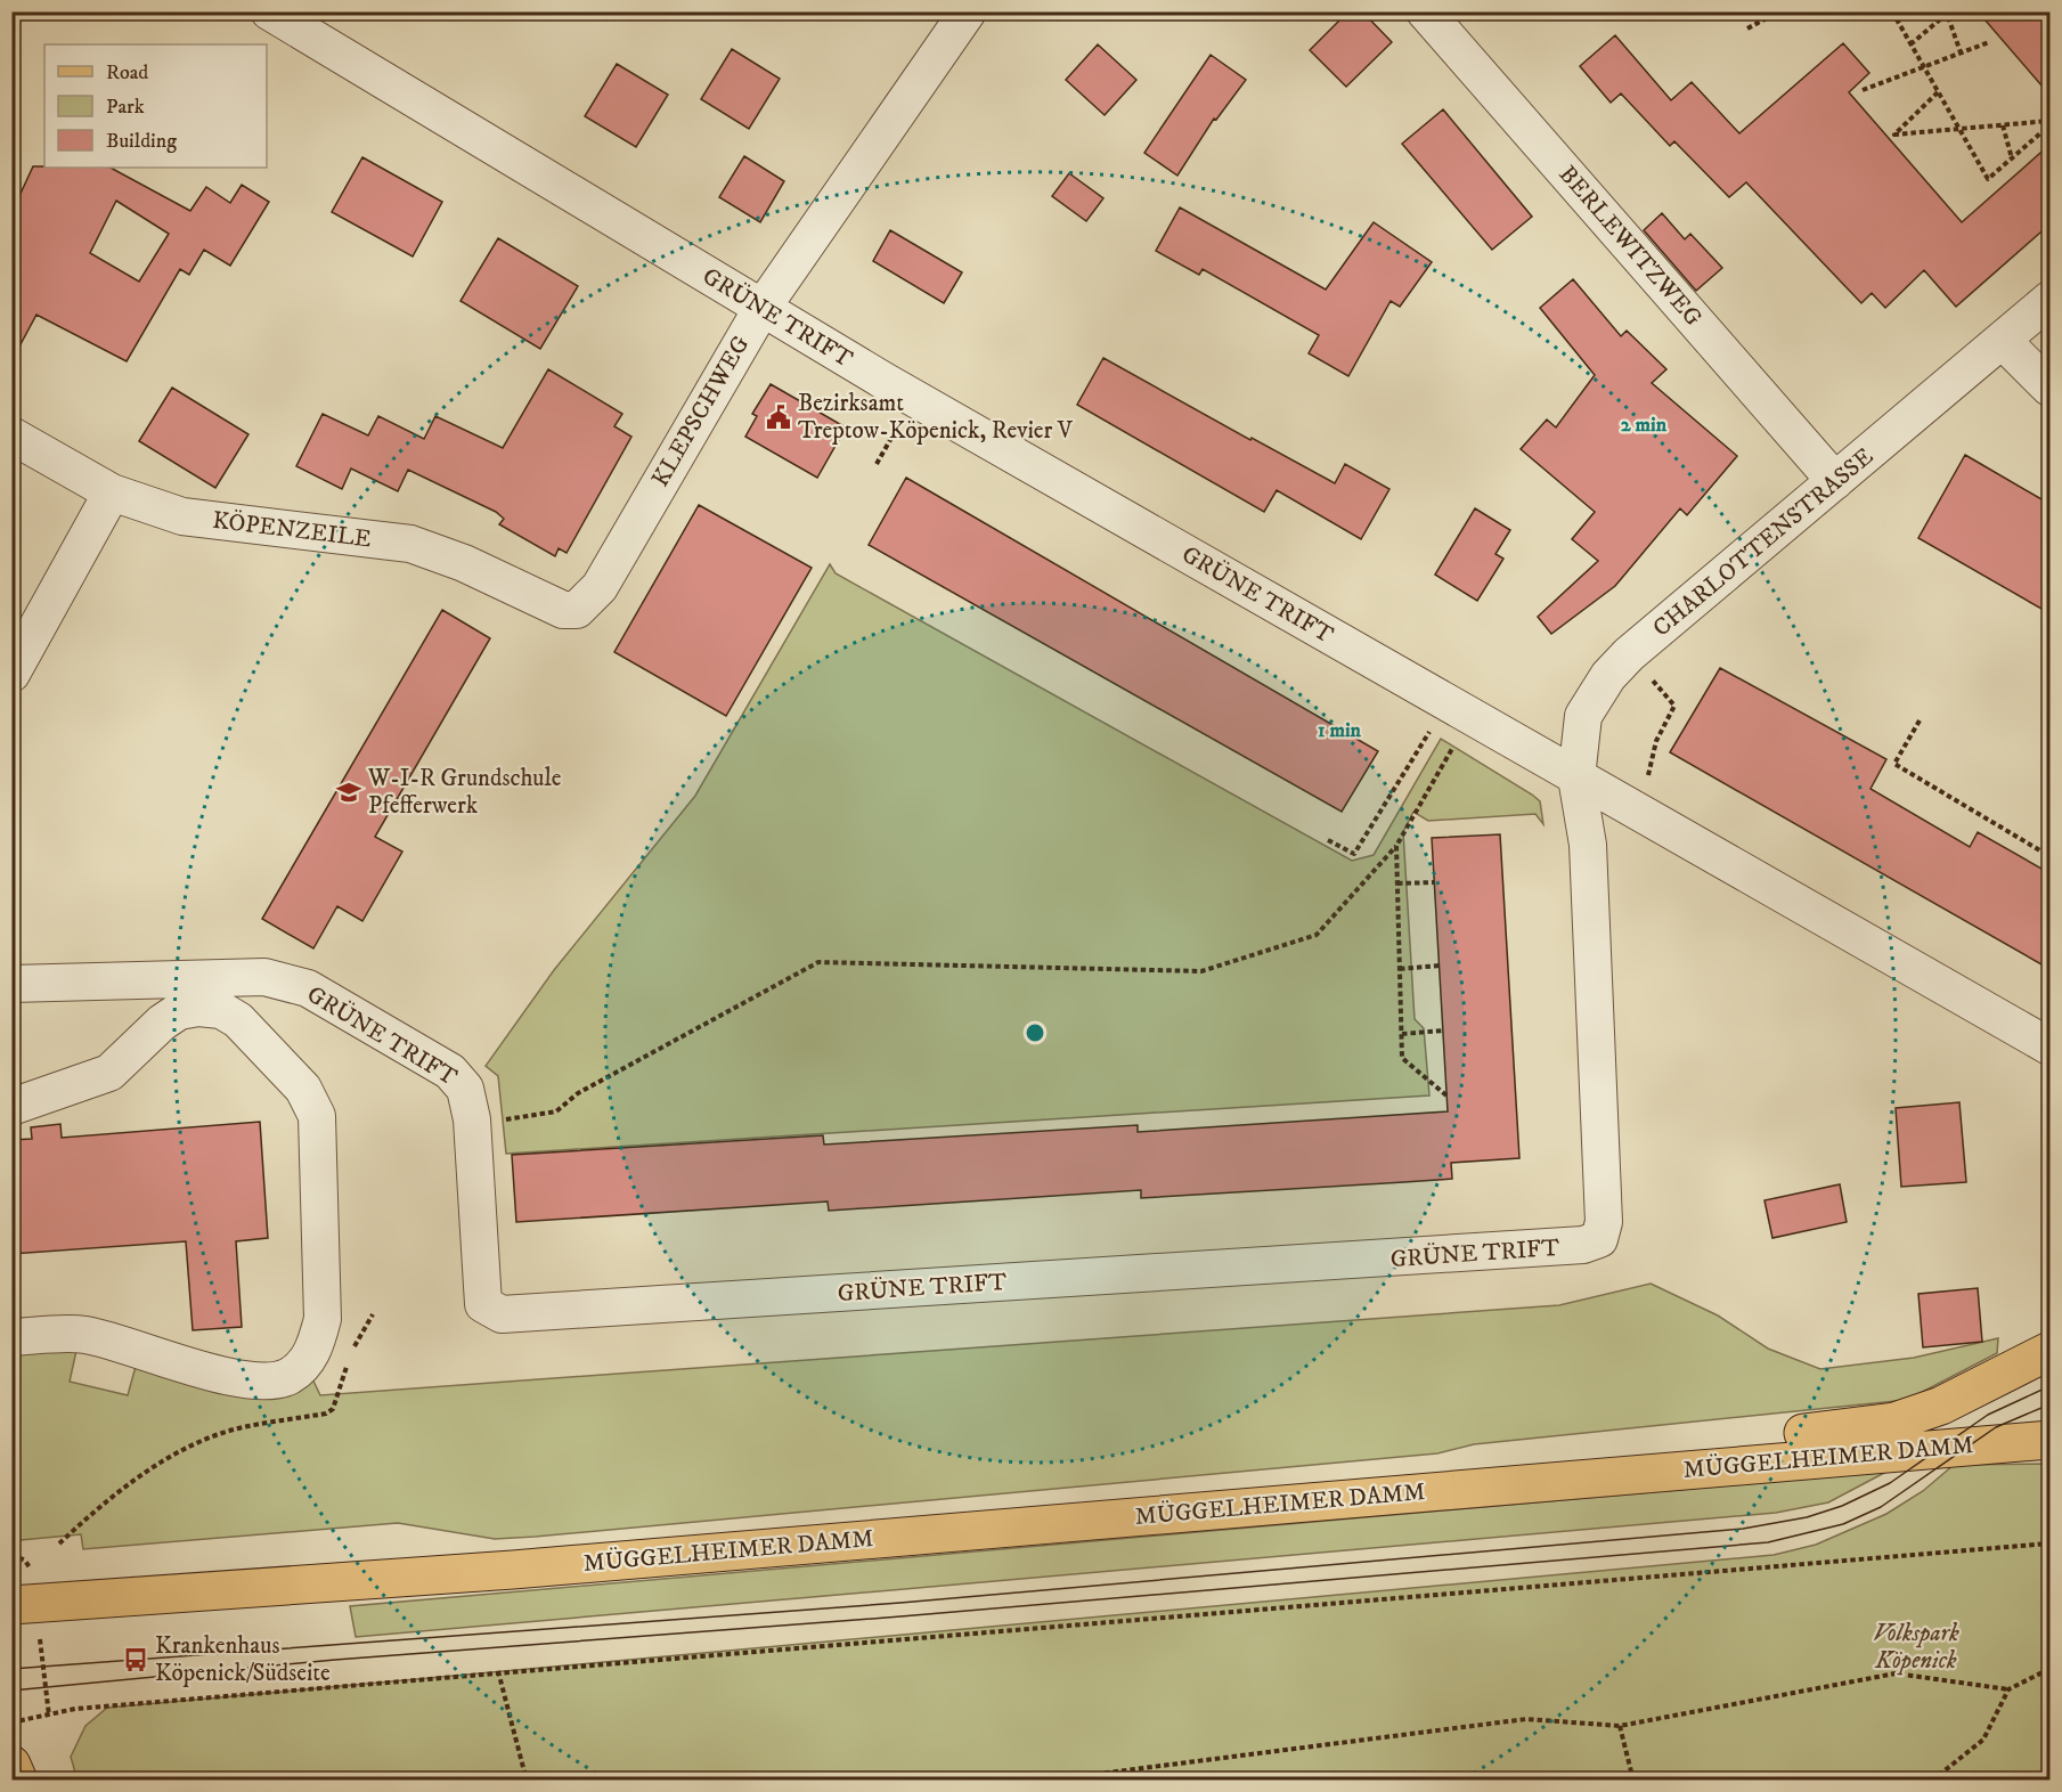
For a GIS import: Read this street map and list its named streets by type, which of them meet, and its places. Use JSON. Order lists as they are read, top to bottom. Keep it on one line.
{"streets":{"main road":["MÜGGELHEIMER DAMM"],"street":["BERLEWITZWEG","GRÜNE TRIFT","KLEPSCHWEG","KÖPENZEILE","CHARLOTTENSTRASSE"]},"crossings":[["BERLEWITZWEG","CHARLOTTENSTRASSE"],["GRÜNE TRIFT","KLEPSCHWEG"],["GRÜNE TRIFT","CHARLOTTENSTRASSE"],["KLEPSCHWEG","KÖPENZEILE"]],"parks":["Volkspark Köpenick"],"places":{"public building":["Bezirksamt Treptow-Köpenick, Revier V"],"school or university":["W-I-R Grundschule Pfefferwerk"],"bus stop":["Krankenhaus Köpenick/Südseite"]},"legend":["Road","Park","Building"],"rings":["2 min","1 min"]}
